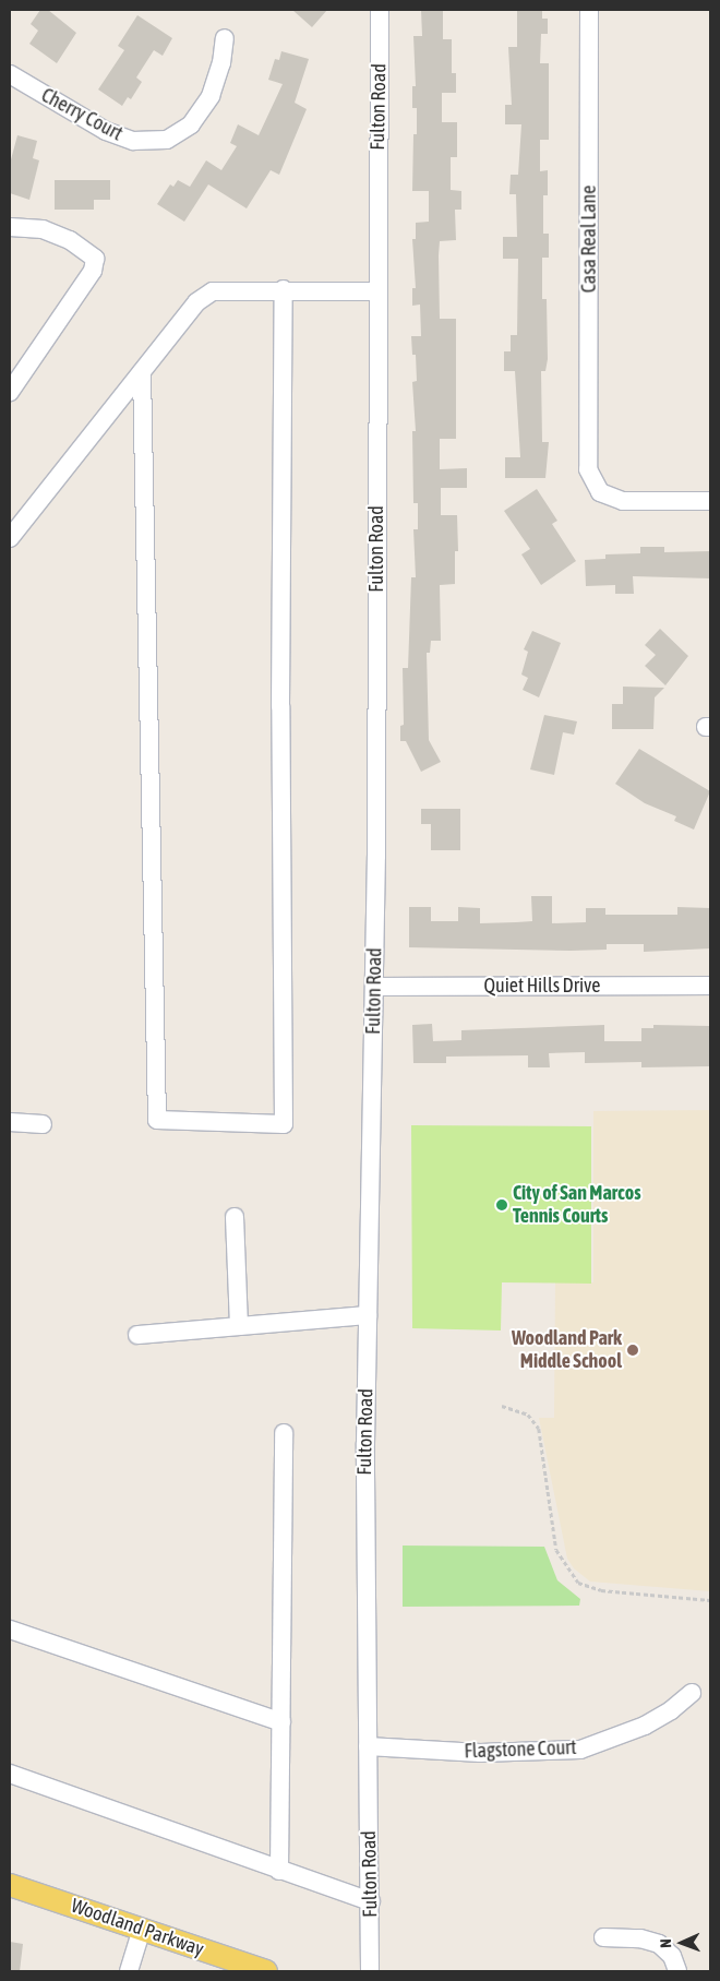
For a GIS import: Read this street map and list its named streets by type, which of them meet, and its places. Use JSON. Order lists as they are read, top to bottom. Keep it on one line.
{"streets":{"main road":["Woodland Parkway"],"street":["Fulton Road","Cherry Court","Casa Real Lane","Quiet Hills Drive","Flagstone Court"]},"crossings":[["Fulton Road","Quiet Hills Drive"],["Fulton Road","Flagstone Court"]],"places":["City of San Marcos Tennis Courts","Woodland Park Middle School"],"north":"left"}
